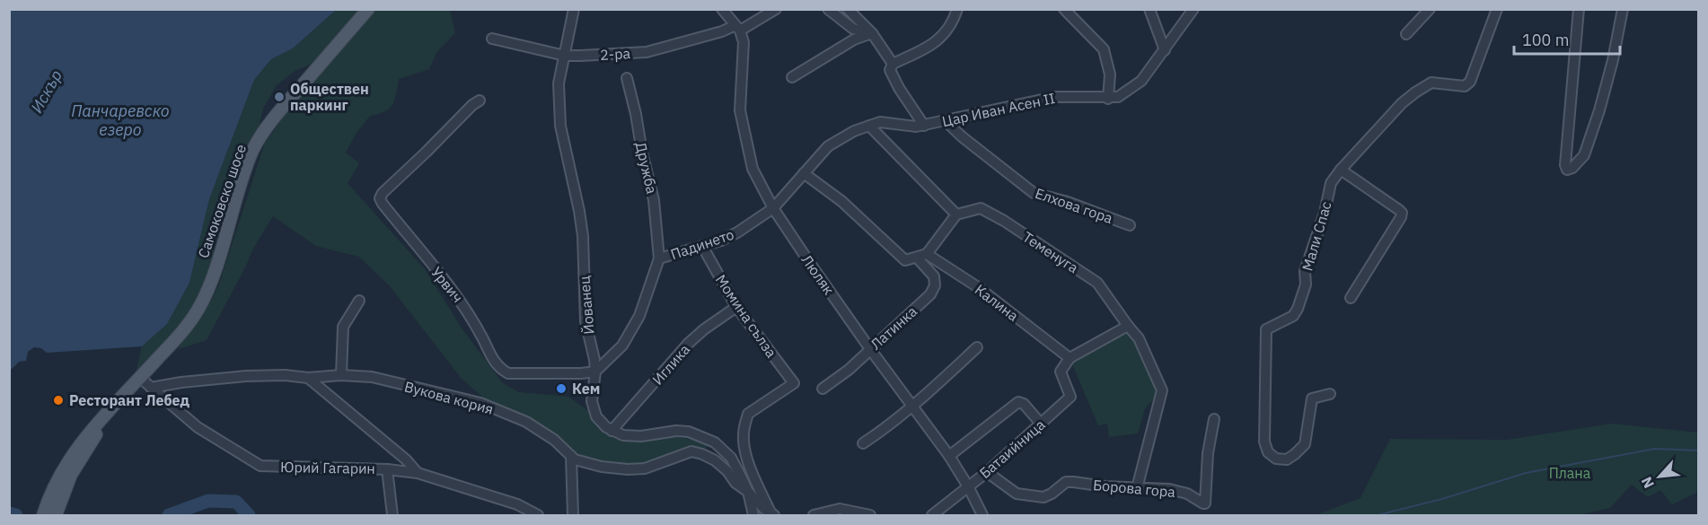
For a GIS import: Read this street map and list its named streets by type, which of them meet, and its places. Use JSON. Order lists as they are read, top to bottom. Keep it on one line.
{"streets":{"main road":["Самоковско шосе"],"street":["2-ра","Цар Иван Асен II","Дружба","Елхова гора","Мали Спас","Падинето","Теменуга","Люляк","Урвич","Калина","Йованец","Момина сълза","Латинка","Иглика","Вукова кория","Батаийница","Юрий Гагарин","Борова гора"]},"crossings":[["2-ра","Люляк"],["2-ра","Йованец"],["Цар Иван Асен II","Елхова гора"],["Цар Иван Асен II","Падинето"],["Дружба","Падинето"],["Самоковско шосе","Юрий Гагарин"],["Падинето","Люляк"],["Падинето","Урвич"],["Падинето","Йованец"],["Падинето","Момина сълза"],["Теменуга","Борова гора"],["Люляк","Латинка"],["Люляк","Батаийница"],["Урвич","Йованец"],["Калина","Батаийница"],["Йованец","Иглика"],["Момина сълза","Иглика"],["Вукова кория","Юрий Гагарин"],["Батаийница","Борова гора"]],"water":["Искър","Панчаревско езеро"],"parks":["Плана"],"places":["Обществен паркинг","Кем","Ресторант Лебед"],"scale_bar":"100 m","north":"bottom left"}
